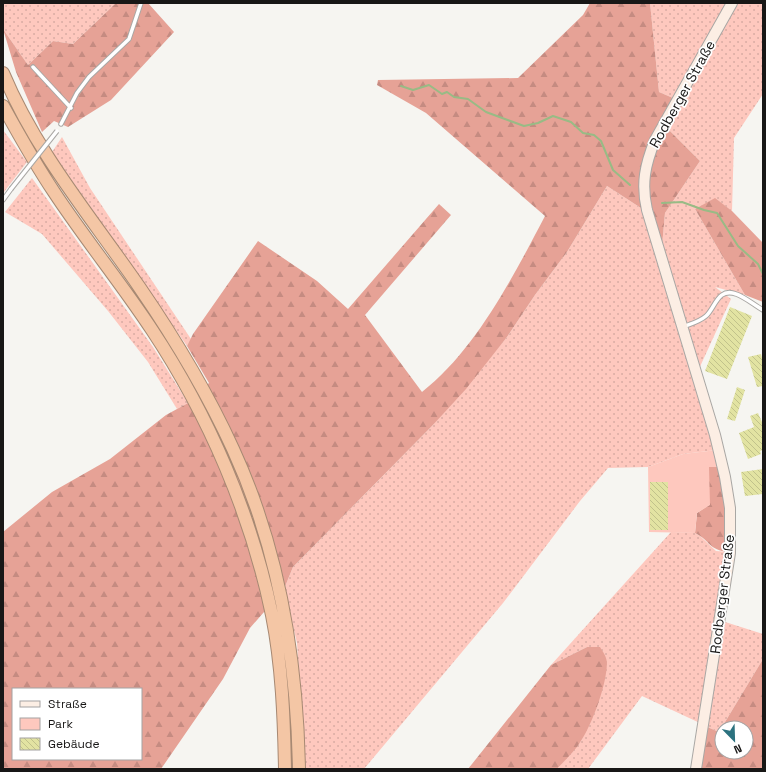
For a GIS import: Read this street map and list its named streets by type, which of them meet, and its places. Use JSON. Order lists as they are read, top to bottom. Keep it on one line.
{"streets":{"street":["Rodberger Straße"]},"legend":["Straße","Park","Gebäude"],"north":"bottom right"}
